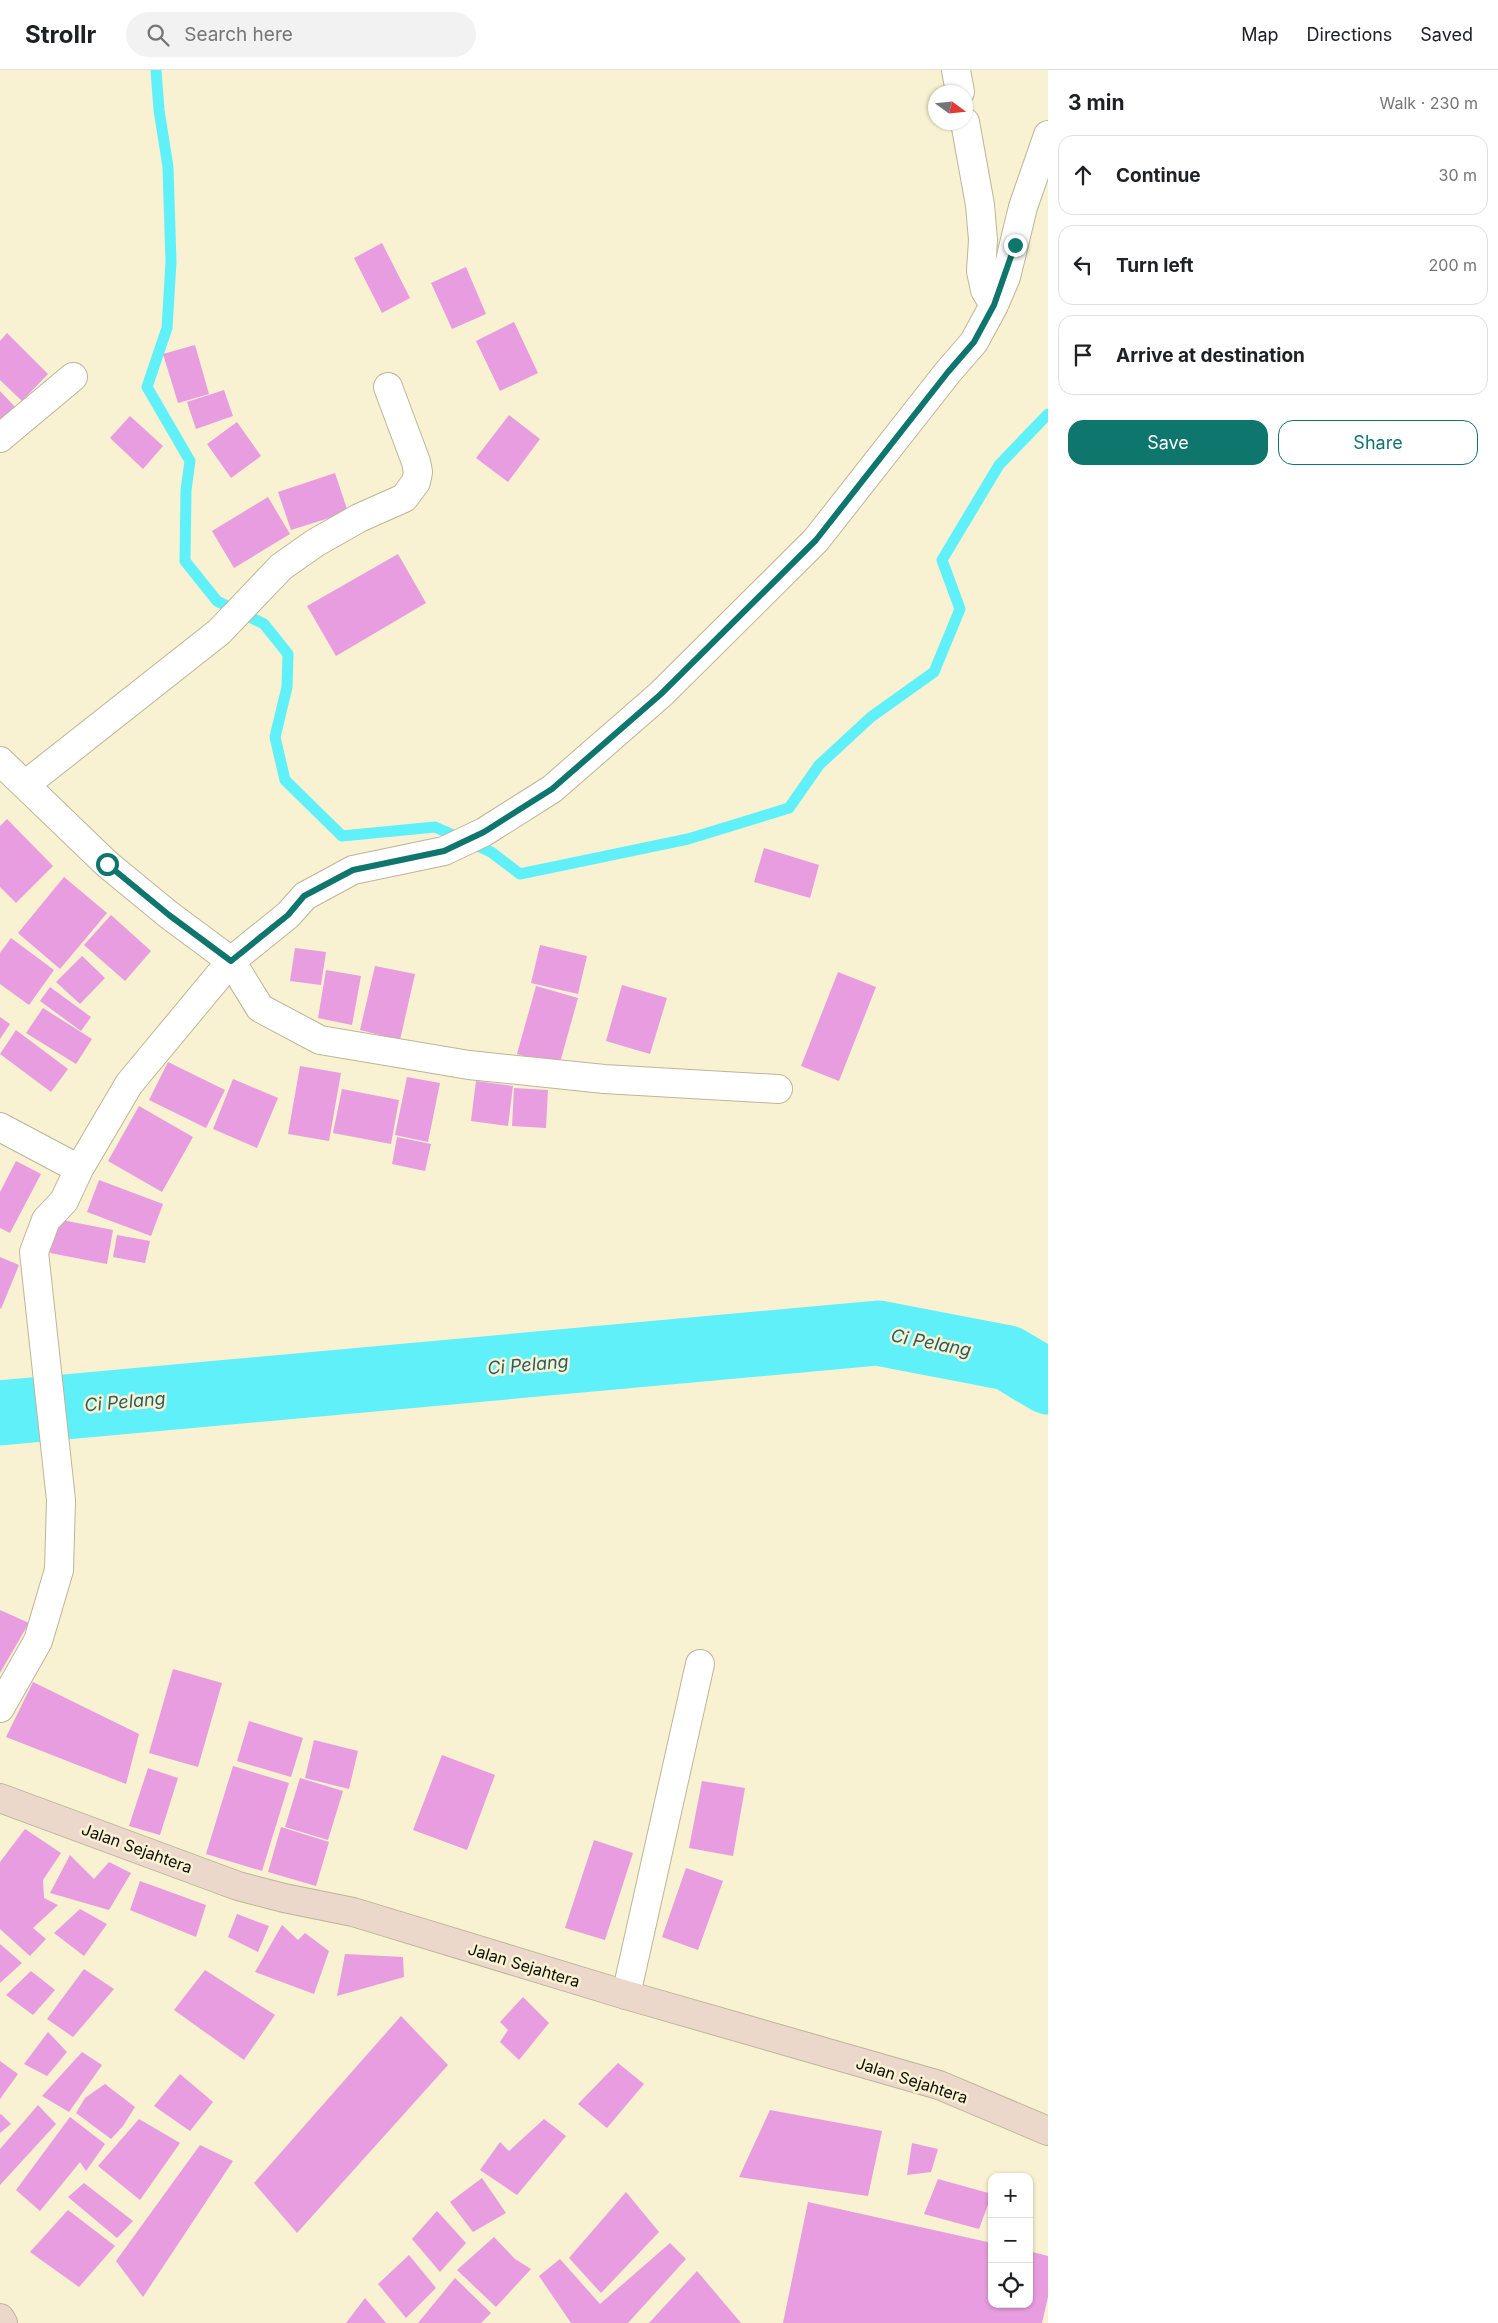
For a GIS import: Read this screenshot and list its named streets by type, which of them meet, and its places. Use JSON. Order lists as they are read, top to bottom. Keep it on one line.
{"streets":{"street":["Jalan Sejahtera"]},"water":["Ci Pelang"],"north":"right","page":{"header":"Strollr","search":"Search here","nav":["Map","Directions","Saved"],"heading":["3 min","Walk · 230 m"],"list":[["Continue","30 m"],["Turn left","200 m"],"Arrive at destination"],"buttons":["Save","Share"],"map_buttons":["+","−"]}}
